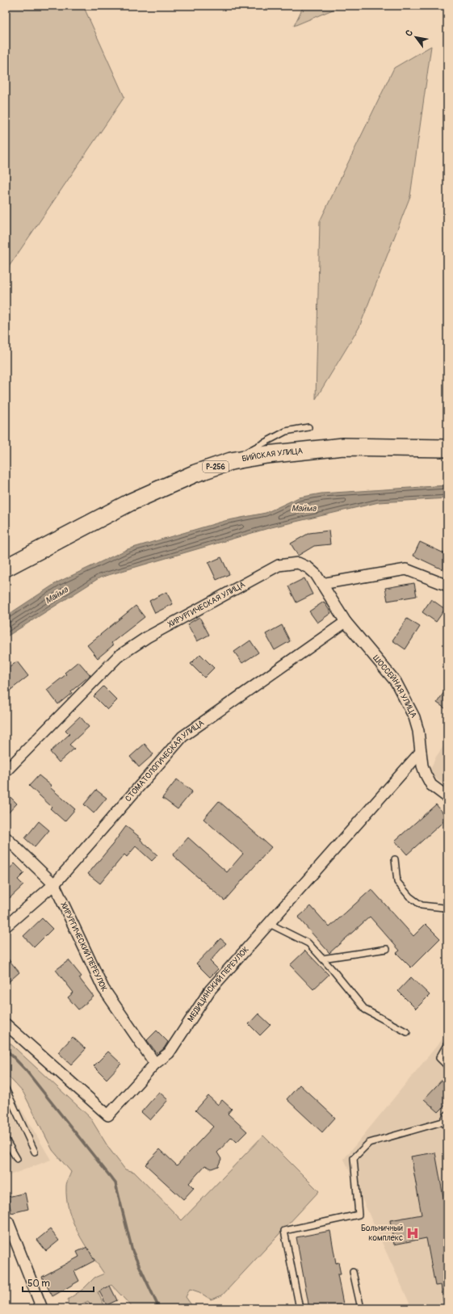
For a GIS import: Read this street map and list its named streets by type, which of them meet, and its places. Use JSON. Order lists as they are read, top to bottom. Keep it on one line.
{"streets":{"main road":["БИЙСКАЯ УЛИЦА","Р-256"],"street":["ХИРУРГИЧЕСКАЯ УЛИЦА","ШОССЕЙНАЯ УЛИЦА","СТОМАТОЛОГИЧЕСКАЯ УЛИЦА","ХИРУРГИЧЕСКИЙ ПЕРЕУЛОК","МЕДИЦИНСКИЙ ПЕРЕУЛОК"]},"crossings":[["ХИРУРГИЧЕСКАЯ УЛИЦА","ШОССЕЙНАЯ УЛИЦА"],["ШОССЕЙНАЯ УЛИЦА","СТОМАТОЛОГИЧЕСКАЯ УЛИЦА"],["ШОССЕЙНАЯ УЛИЦА","МЕДИЦИНСКИЙ ПЕРЕУЛОК"],["СТОМАТОЛОГИЧЕСКАЯ УЛИЦА","ХИРУРГИЧЕСКИЙ ПЕРЕУЛОК"],["ХИРУРГИЧЕСКИЙ ПЕРЕУЛОК","МЕДИЦИНСКИЙ ПЕРЕУЛОК"]],"water":["Майма"],"places":{"hospital":["Больничный комплекс"]},"scale_bar":"50 m","north":"top left"}
